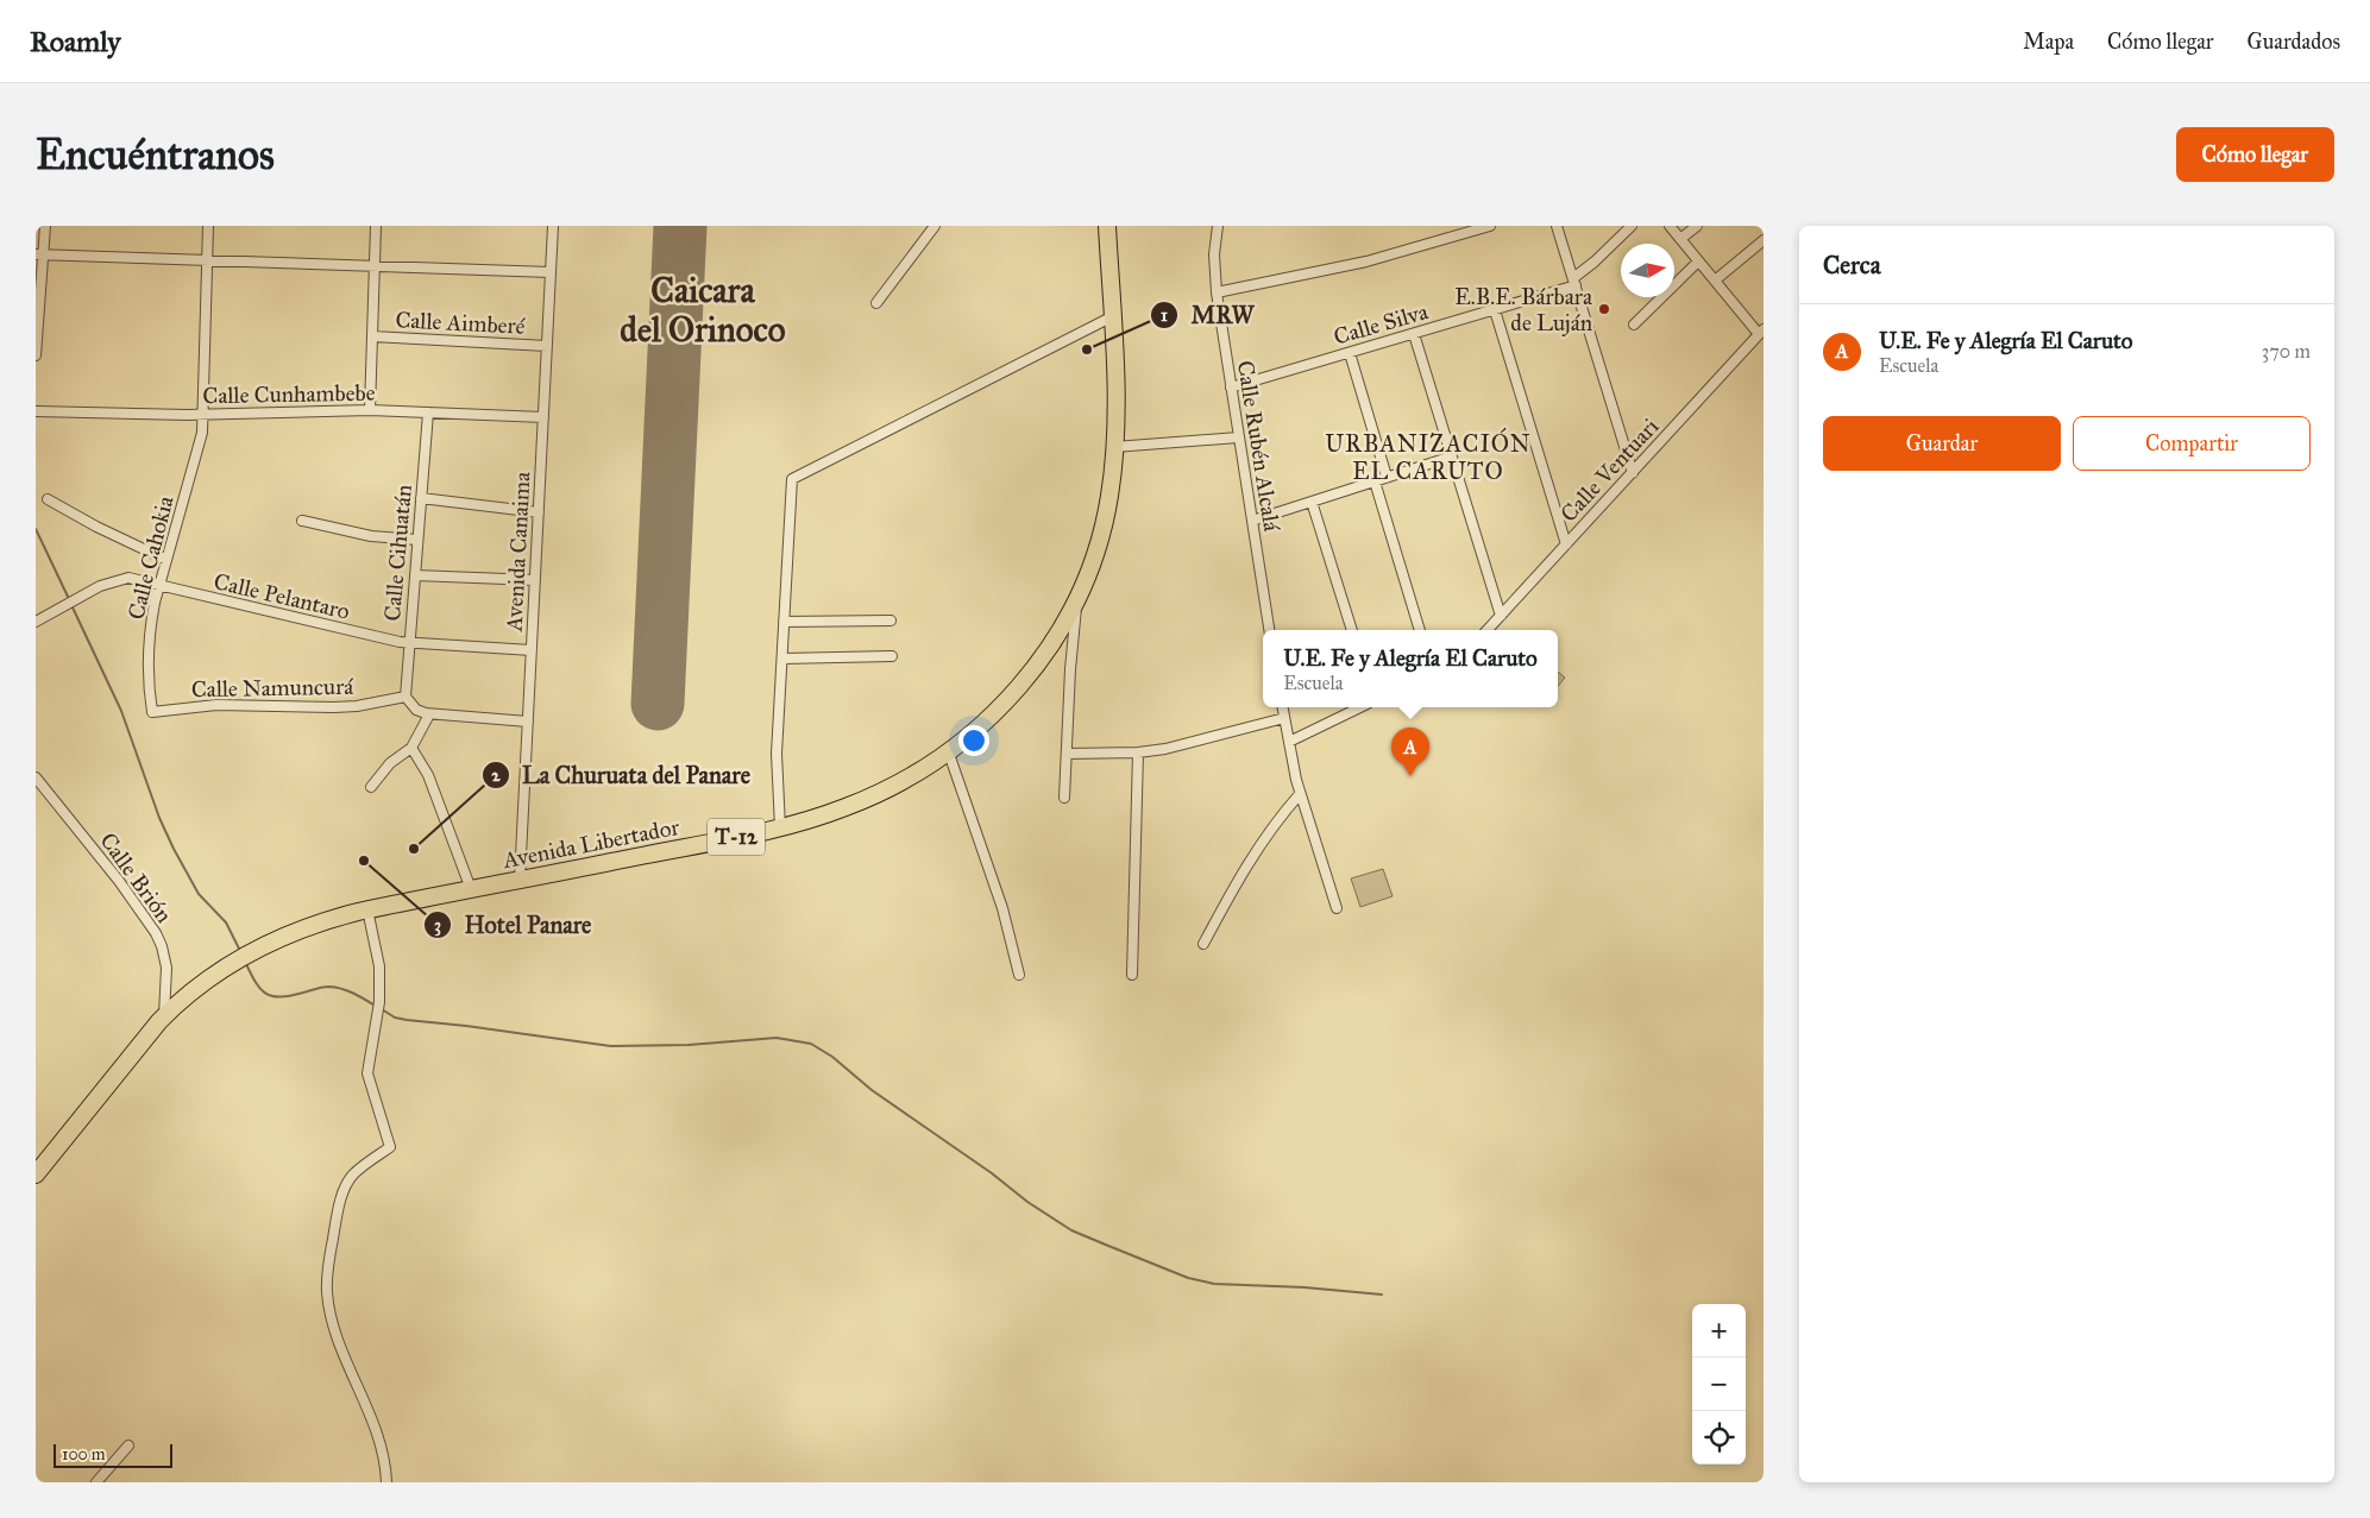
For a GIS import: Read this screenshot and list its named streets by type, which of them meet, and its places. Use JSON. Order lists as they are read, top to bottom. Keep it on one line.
{"streets":{"highway":["T-12","Avenida Libertador"],"street":["Calle Aimberé","Calle Silva","Calle Cunhambebe","Calle Rubén Alcalá","Calle Ventuari","Avenida Canaima","Calle Cihuatán","Calle Cahokia","Calle Pelantaro","Calle Namuncurá","Calle Brión"]},"crossings":[["Calle Aimberé","Avenida Canaima"],["Calle Silva","Calle Rubén Alcalá"],["Calle Cunhambebe","Avenida Canaima"],["Calle Cunhambebe","Calle Cihuatán"],["Calle Cunhambebe","Calle Cahokia"],["Avenida Canaima","Calle Pelantaro"],["Avenida Canaima","Avenida Libertador"],["Calle Cihuatán","Calle Pelantaro"],["Calle Cihuatán","Calle Namuncurá"],["Calle Cahokia","Calle Pelantaro"],["Calle Cahokia","Calle Namuncurá"],["Avenida Libertador","Calle Brión"]],"districts":["Caicara del Orinoco","URBANIZACIÓN EL CARUTO"],"places":["E.B.E. Bárbara de Luján","MRW","La Churuata del Panare","Hotel Panare"],"scale_bar":"100 m","north":"right","page":{"header":"Roamly","nav":["Mapa","Cómo llegar","Guardados"],"buttons":["Cómo llegar",["Guardar","Compartir"]],"title":"Encuéntranos","heading":"Cerca","list":[{"mark":"A","name":"U.E. Fe y Alegría El Caruto","note":"Escuela","value":"370 m"}],"popup":["U.E. Fe y Alegría El Caruto","Escuela"],"pins":"A","map_buttons":["+","−"],"scale":"100 m"}}
